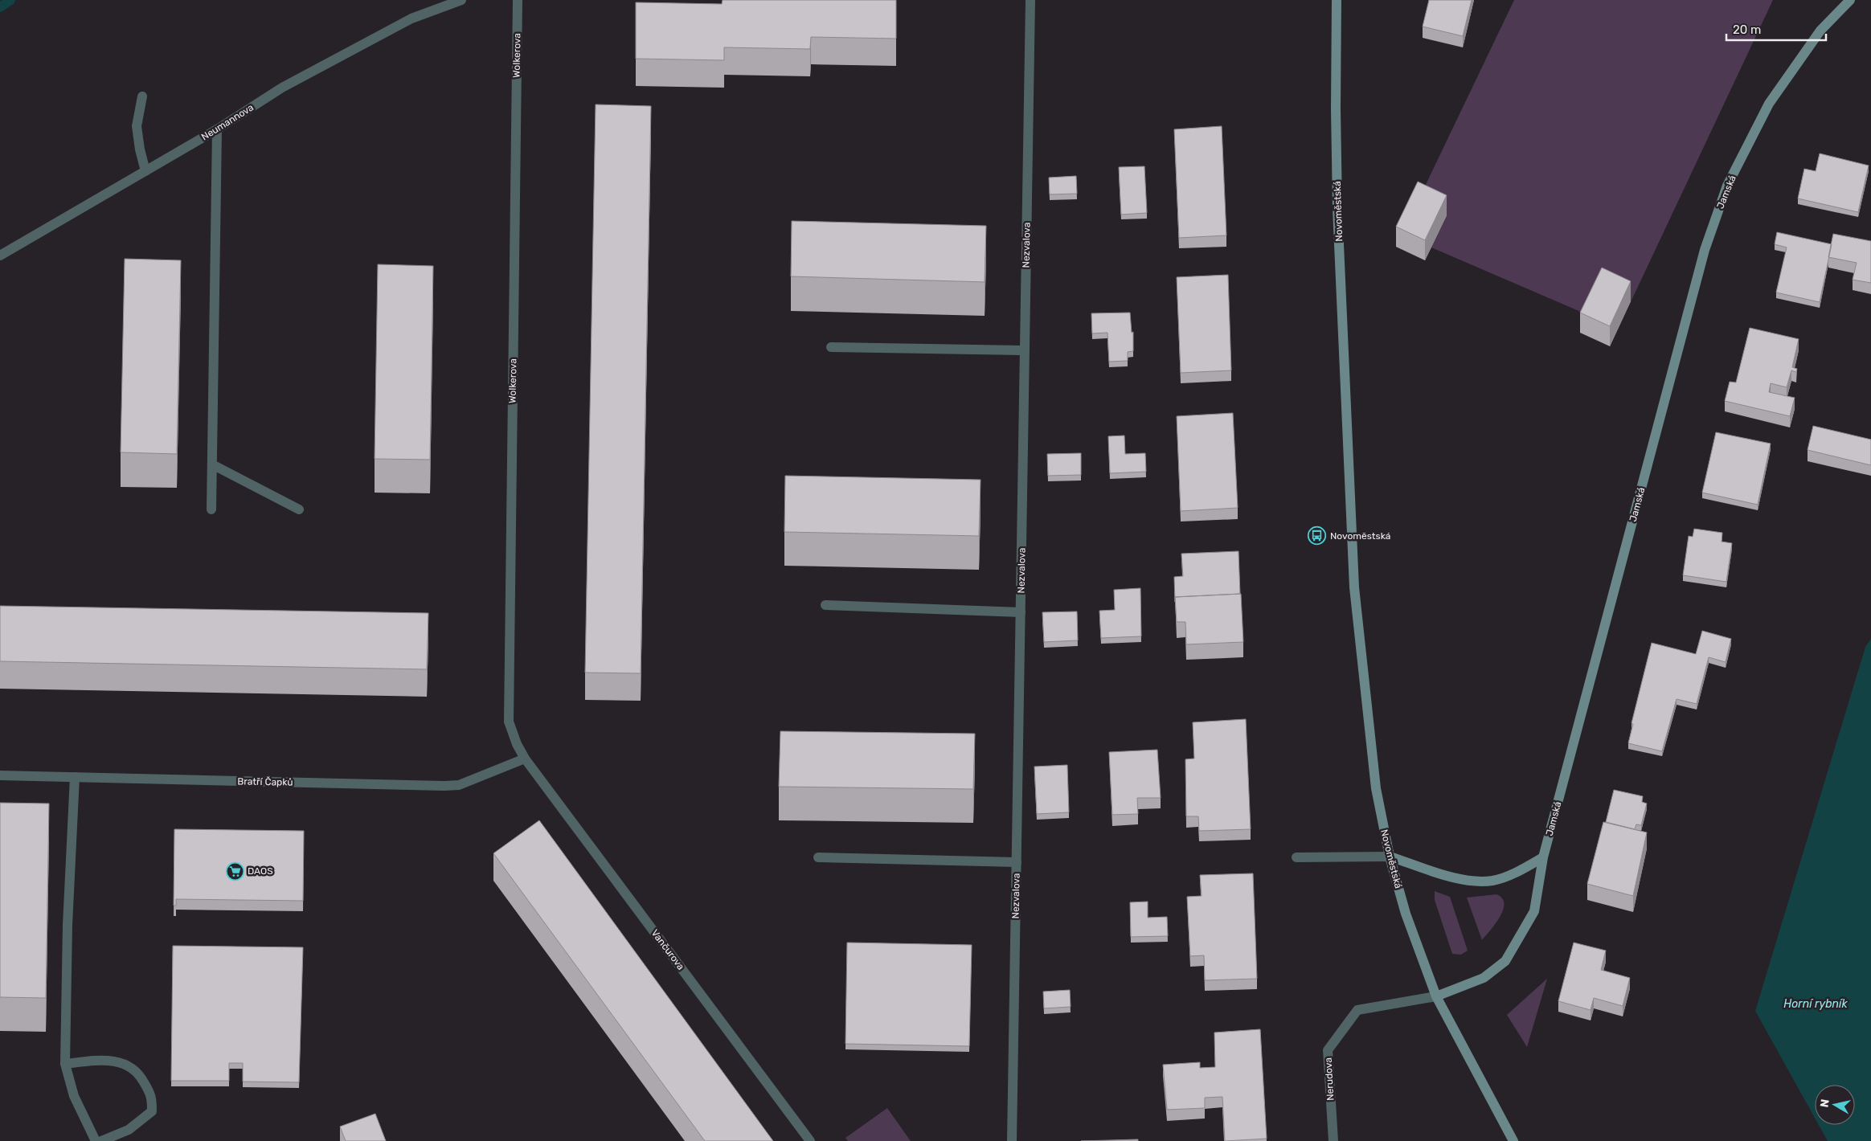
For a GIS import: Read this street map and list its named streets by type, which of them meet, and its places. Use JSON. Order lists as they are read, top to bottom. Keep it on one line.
{"streets":{"street":["Wolkerova","Neumannova","Jamská","Novoměstská","Nezvalova","Bratří Čapků","Vančurova","Nerudova"]},"crossings":[["Wolkerova","Bratří Čapků"],["Wolkerova","Vančurova"],["Jamská","Novoměstská"],["Jamská","Nerudova"],["Novoměstská","Nerudova"],["Bratří Čapků","Vančurova"]],"water":["Horní rybník"],"places":{"bus stop":["Novoměstská"],"supermarket":["DAOS"]},"scale_bar":"20 m","north":"left"}
